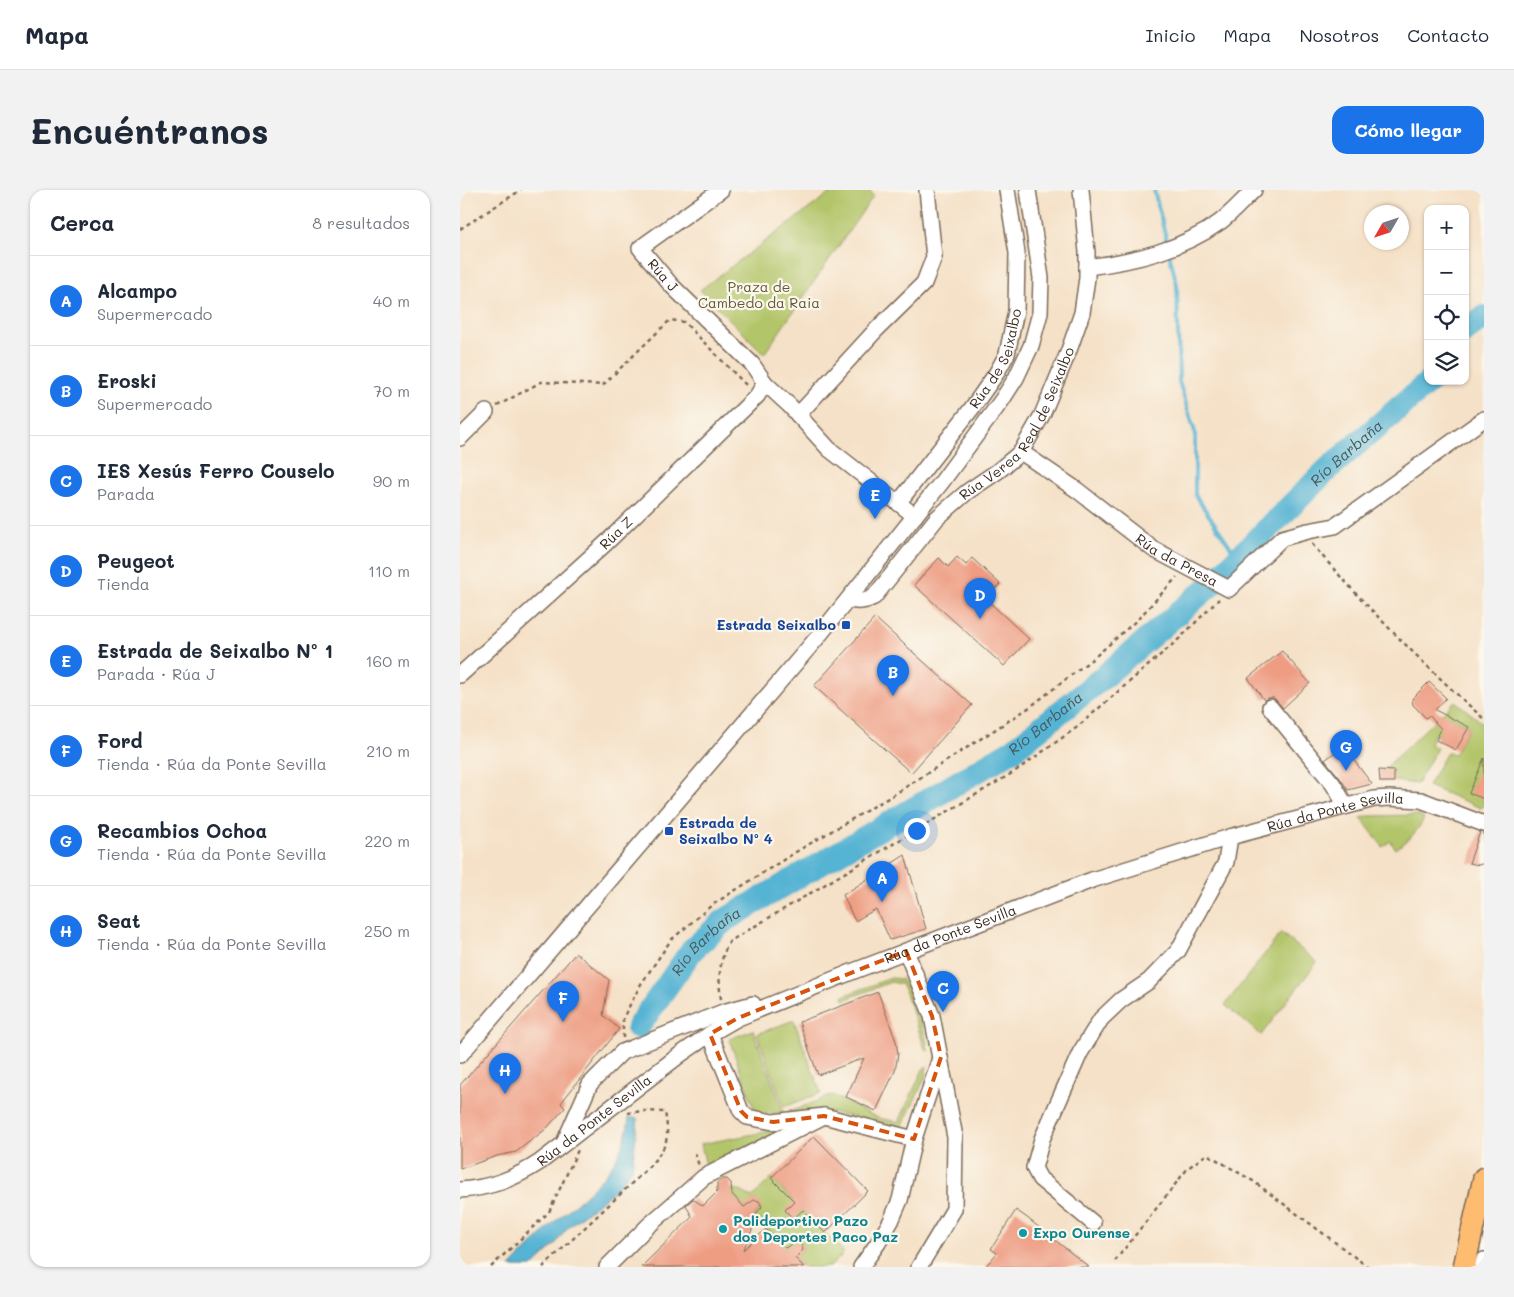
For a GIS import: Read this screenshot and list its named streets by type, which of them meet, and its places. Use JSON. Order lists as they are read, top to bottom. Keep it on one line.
{"streets":{"street":["Rúa J","Rúa de Seixalbo","Rúa Verea Real de Seixalbo","Rúa Z","Rúa da Presa","Rúa da Ponte Sevilla"]},"crossings":[["Rúa J","Rúa de Seixalbo"],["Rúa J","Rúa Z"],["Rúa Verea Real de Seixalbo","Rúa da Presa"]],"water":["Río Barbaña"],"parks":["Praza de Cambedo da Raia"],"places":{"transit":["Estrada Seixalbo","Estrada de Seixalbo Nº 4"],"other":["Polideportivo Pazo dos Deportes Paco Paz","Expo Ourense"]},"north":"bottom left","page":{"header":"Mapa","nav":["Inicio","Mapa","Nosotros","Contacto"],"buttons":"Cómo llegar","title":"Encuéntranos","heading":["Cerca","8 resultados"],"map_buttons":["+","−"],"list":[{"mark":"A","name":"Alcampo","note":"Supermercado","value":"40 m"},{"mark":"B","name":"Eroski","note":"Supermercado","value":"70 m"},{"mark":"C","name":"IES Xesús Ferro Couselo","note":"Parada","value":"90 m"},{"mark":"D","name":"Peugeot","note":"Tienda","value":"110 m"},{"mark":"E","name":"Estrada de Seixalbo Nº 1","note":"Parada · Rúa J","value":"160 m"},{"mark":"F","name":"Ford","note":"Tienda · Rúa da Ponte Sevilla","value":"210 m"},{"mark":"G","name":"Recambios Ochoa","note":"Tienda · Rúa da Ponte Sevilla","value":"220 m"},{"mark":"H","name":"Seat","note":"Tienda · Rúa da Ponte Sevilla","value":"250 m"}],"pins":["E","D","B","G","A","C","F","H"]}}
